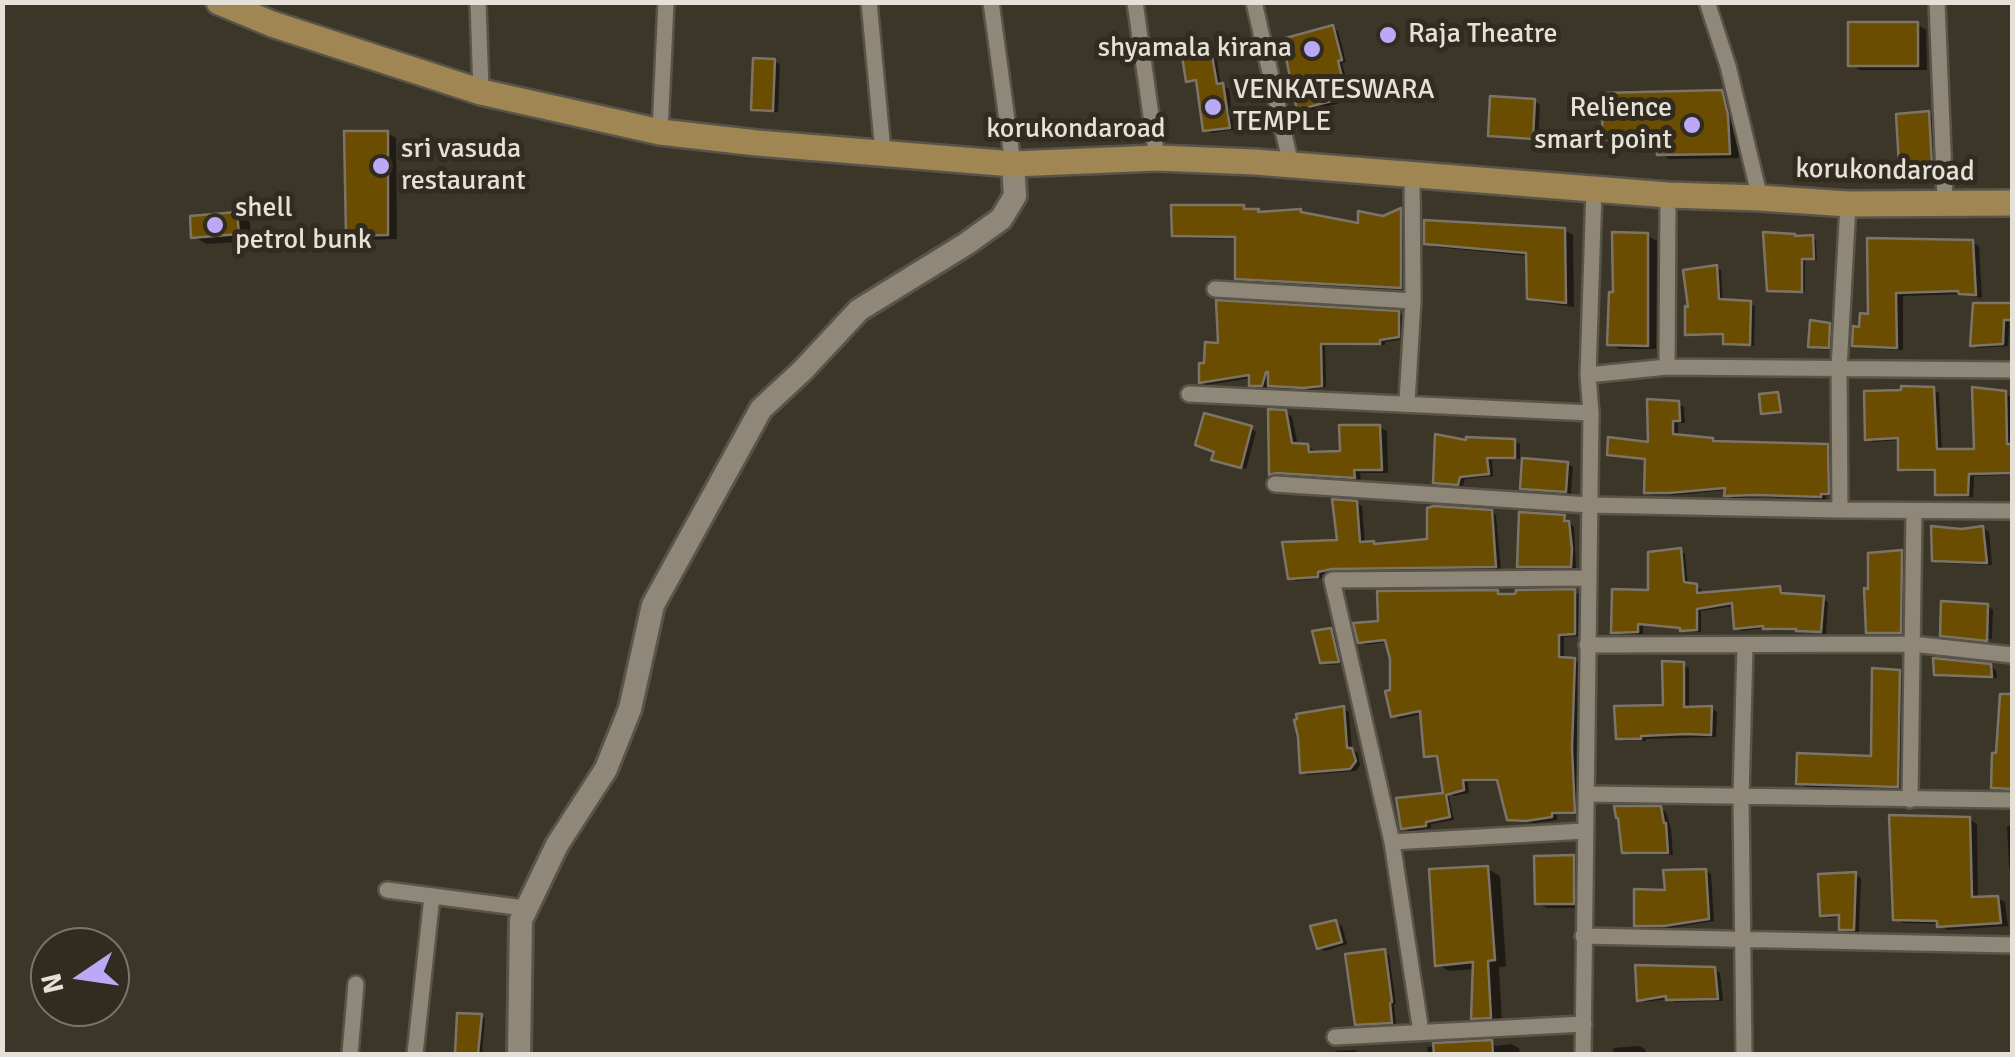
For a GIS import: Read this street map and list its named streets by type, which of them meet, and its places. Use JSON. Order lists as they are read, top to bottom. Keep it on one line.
{"streets":{"main road":["korukondaroad"]},"places":["Raja Theatre","shyamala kirana","VENKATESWARA TEMPLE","Relience smart point","sri vasuda restaurant","shell petrol bunk"],"north":"left"}
